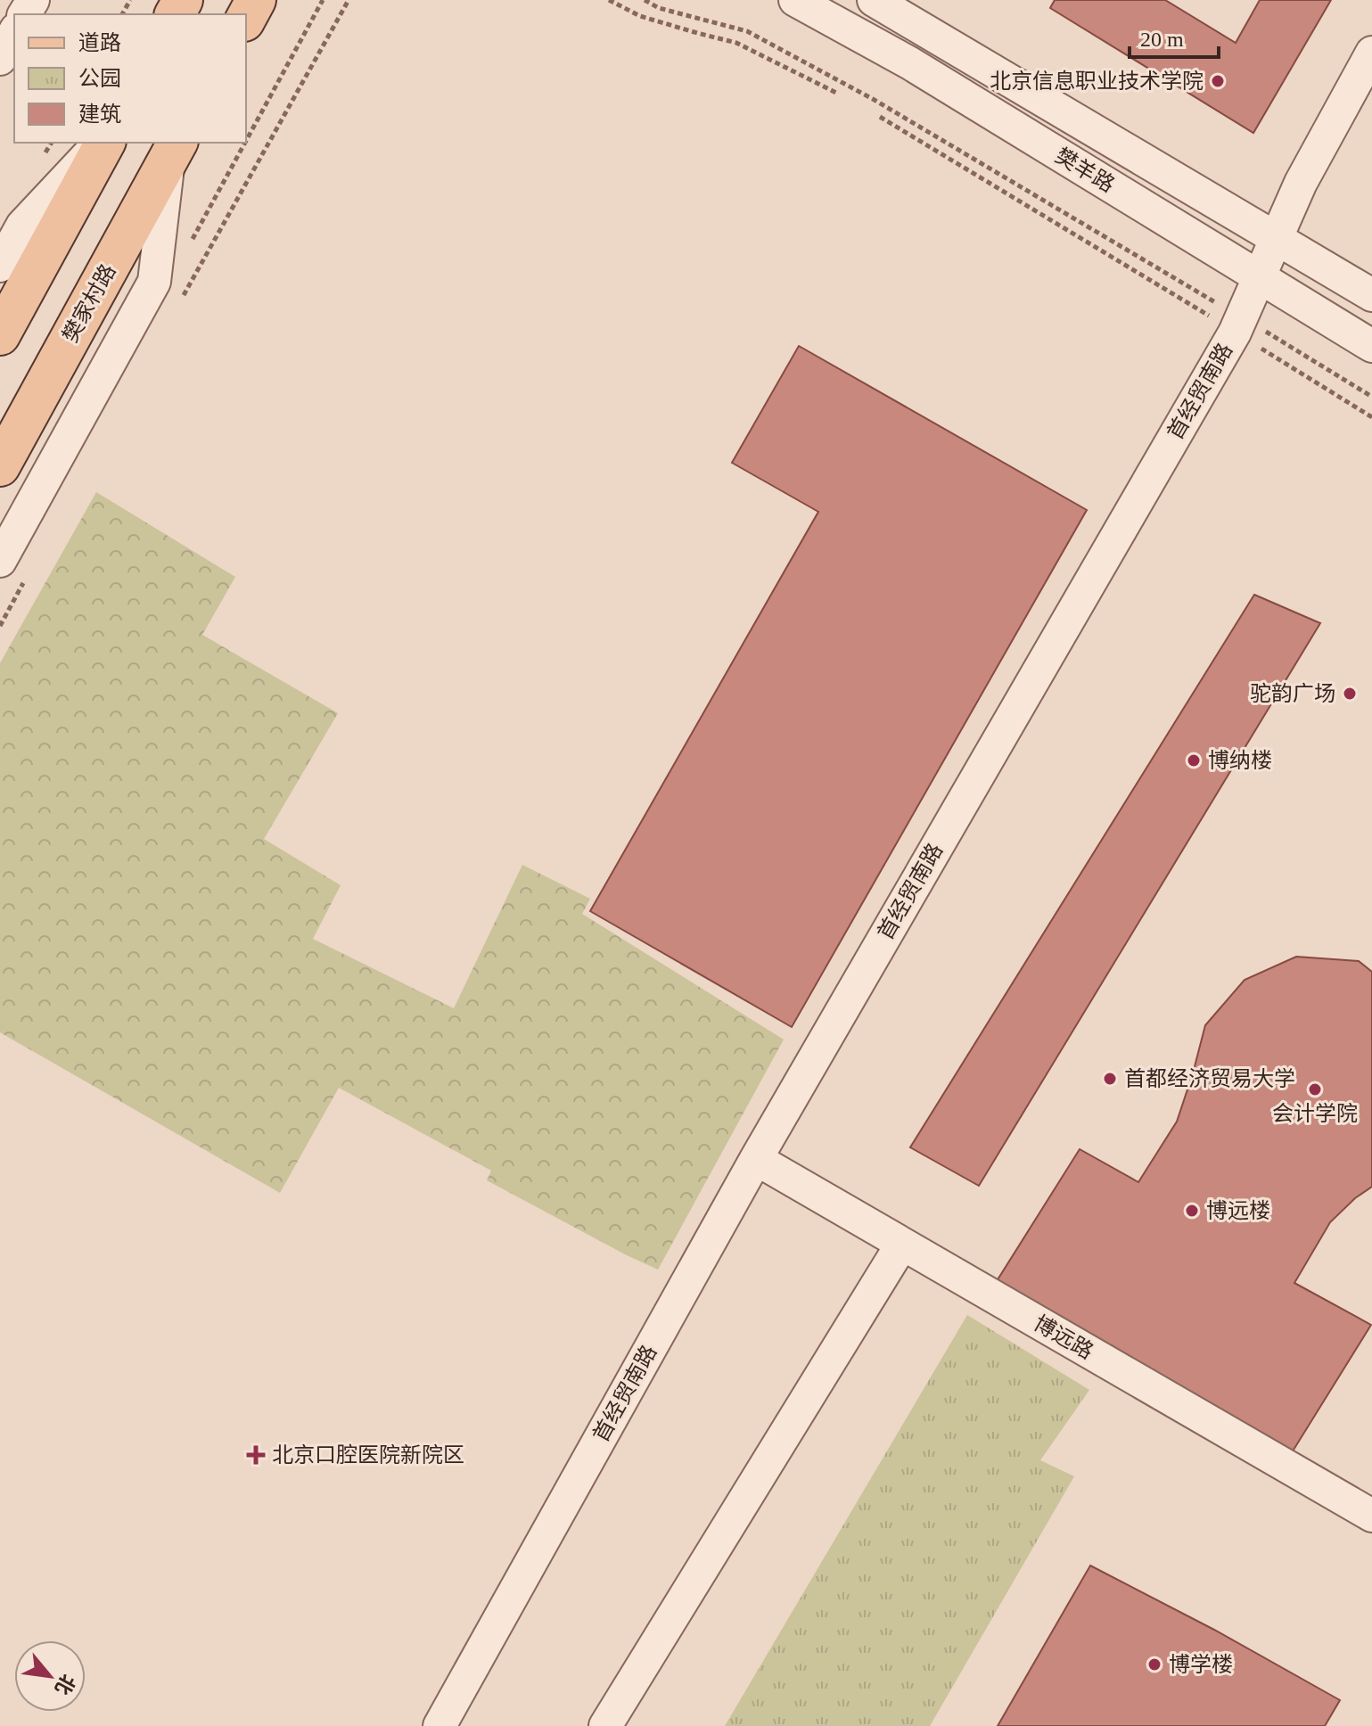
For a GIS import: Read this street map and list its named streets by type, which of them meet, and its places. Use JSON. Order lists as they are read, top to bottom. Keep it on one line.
{"streets":{"main road":["樊家村路"],"street":["樊羊路","首经贸南路","博远路"]},"crossings":[["樊羊路","首经贸南路"],["首经贸南路","博远路"]],"places":{"other":["北京信息职业技术学院","驼韵广场","博纳楼","首都经济贸易大学","会计学院","博远楼","博学楼"],"health":["北京口腔医院新院区"]},"legend":["道路","公园","建筑"],"scale_bar":"20 m","north":"bottom right"}
